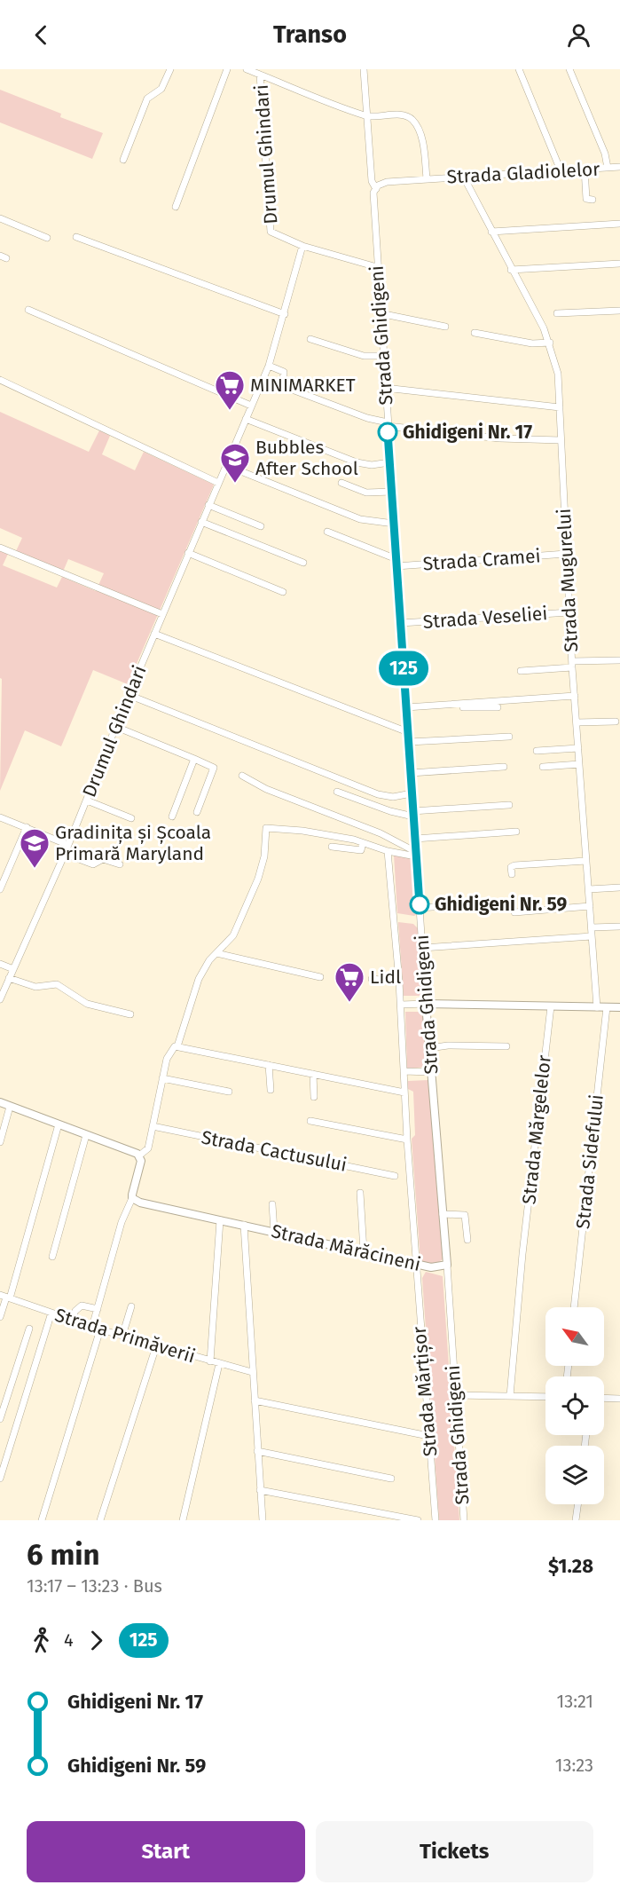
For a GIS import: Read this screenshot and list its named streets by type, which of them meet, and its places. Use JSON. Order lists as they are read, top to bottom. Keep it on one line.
{"streets":{"street":["Drumul Ghindari","Strada Gladiolelor","Strada Ghidigeni","Strada Cramei","Strada Mugurelui","Strada Veseliei","Strada Mărgelelor","Strada Cactusului","Strada Sidefului","Strada Mărăcineni","Strada Primăverii","Strada Mărțișor"]},"crossings":[["Drumul Ghindari","Strada Ghidigeni"],["Strada Gladiolelor","Strada Mugurelui"],["Strada Ghidigeni","Strada Cramei"],["Strada Ghidigeni","Strada Veseliei"],["Strada Ghidigeni","Strada Mărgelelor"],["Strada Ghidigeni","Strada Mărăcineni"],["Strada Cramei","Strada Mugurelui"],["Strada Mugurelui","Strada Veseliei"],["Strada Mărăcineni","Strada Primăverii"],["Strada Mărăcineni","Strada Mărțișor"]],"places":{"supermarket":["MINIMARKET","Lidl"],"other":["Ghidigeni Nr. 17","Ghidigeni Nr. 59"],"school or university":["Bubbles After School","Gradinița și Școala Primară Maryland"]},"lines":["bus line 125"],"north":"top left","page":{"header":"Transo","on_map":"125","heading":["6 min","13:17 – 13:23 · Bus","$1.28"],"legs":["4","125"],"list":[{"name":"Ghidigeni Nr. 17","value":"13:21"},{"name":"Ghidigeni Nr. 59","value":"13:23"}],"buttons":["Start","Tickets"]}}
